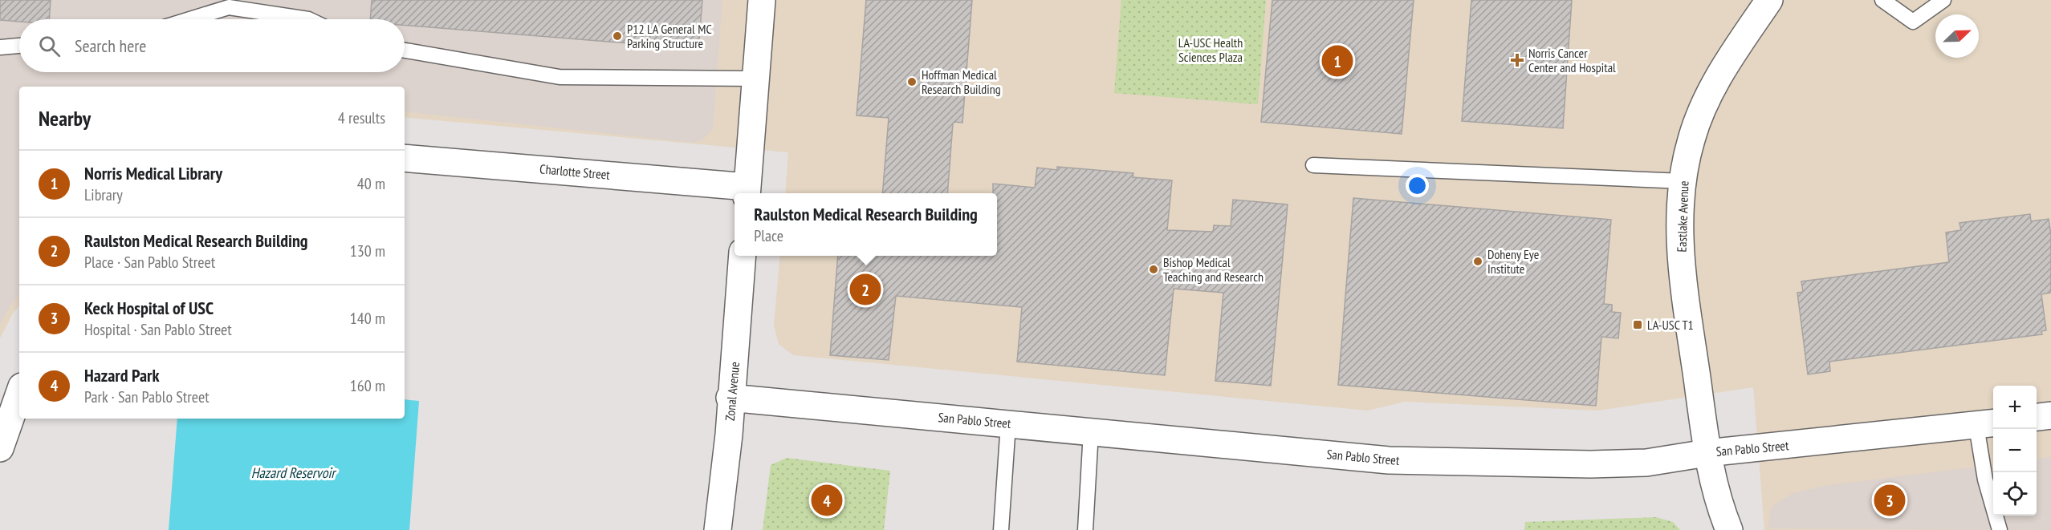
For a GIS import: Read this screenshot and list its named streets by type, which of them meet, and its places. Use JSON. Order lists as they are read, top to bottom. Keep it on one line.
{"streets":{"street":["Charlotte Street","Eastlake Avenue","Zonal Avenue","San Pablo Street"]},"crossings":[["Eastlake Avenue","San Pablo Street"],["Zonal Avenue","San Pablo Street"]],"water":["Hazard Reservoir"],"parks":["LA-USC Health Sciences Plaza"],"places":{"other":["P12 LA General MC Parking Structure","Hoffman Medical Research Building","Doheny Eye Institute","Bishop Medical Teaching and Research"],"health":["Norris Cancer Center and Hospital"],"transit":["LA-USC T1"]},"north":"top right","page":{"search":"Search here","pins":["1","2","3","4"],"heading":["Nearby","4 results"],"list":[{"mark":"1","name":"Norris Medical Library","note":"Library","value":"40 m"},{"mark":"2","name":"Raulston Medical Research Building","note":"Place · San Pablo Street","value":"130 m"},{"mark":"3","name":"Keck Hospital of USC","note":"Hospital · San Pablo Street","value":"140 m"},{"mark":"4","name":"Hazard Park","note":"Park · San Pablo Street","value":"160 m"}],"popup":["Raulston Medical Research Building","Place"],"map_buttons":["+","−"]}}
